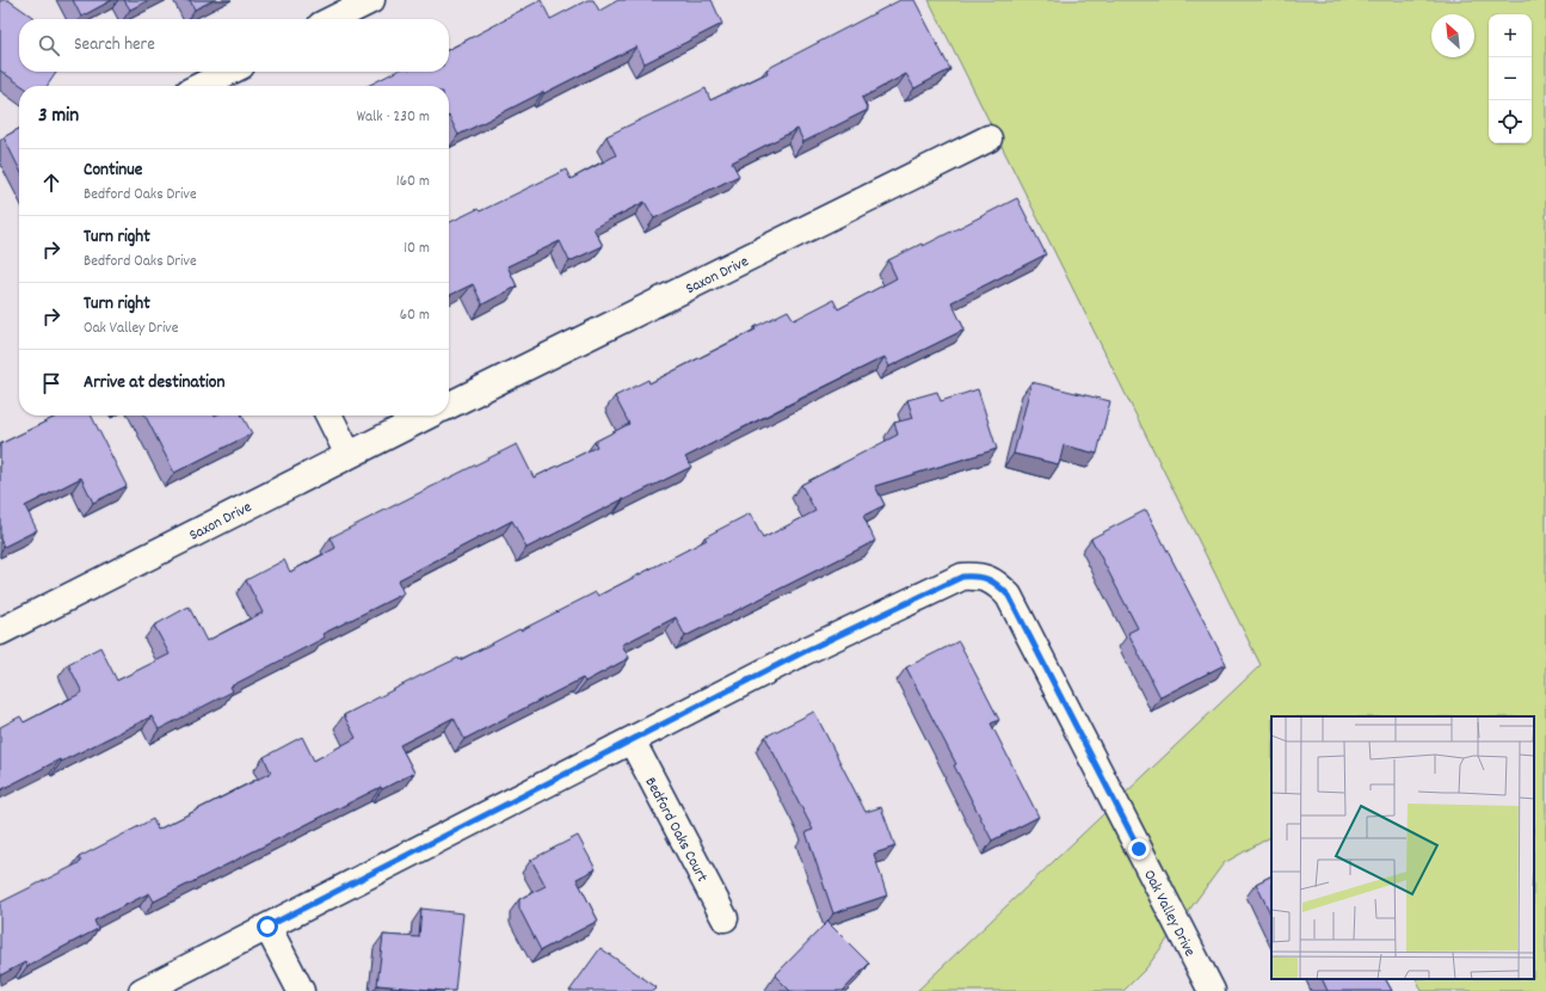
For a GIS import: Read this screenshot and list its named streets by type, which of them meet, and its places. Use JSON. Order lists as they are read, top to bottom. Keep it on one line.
{"streets":{"street":["Saxon Drive","Bedford Oaks Court","Oak Valley Drive"]},"crossings":[["Bedford Oaks Court","Oak Valley Drive"]],"north":"top left","page":{"map_buttons":["+","−"],"search":"Search here","heading":["3 min","Walk · 230 m"],"list":[["Continue","Bedford Oaks Drive","160 m"],["Turn right","Bedford Oaks Drive","10 m"],["Turn right","Oak Valley Drive","60 m"],"Arrive at destination"]}}
